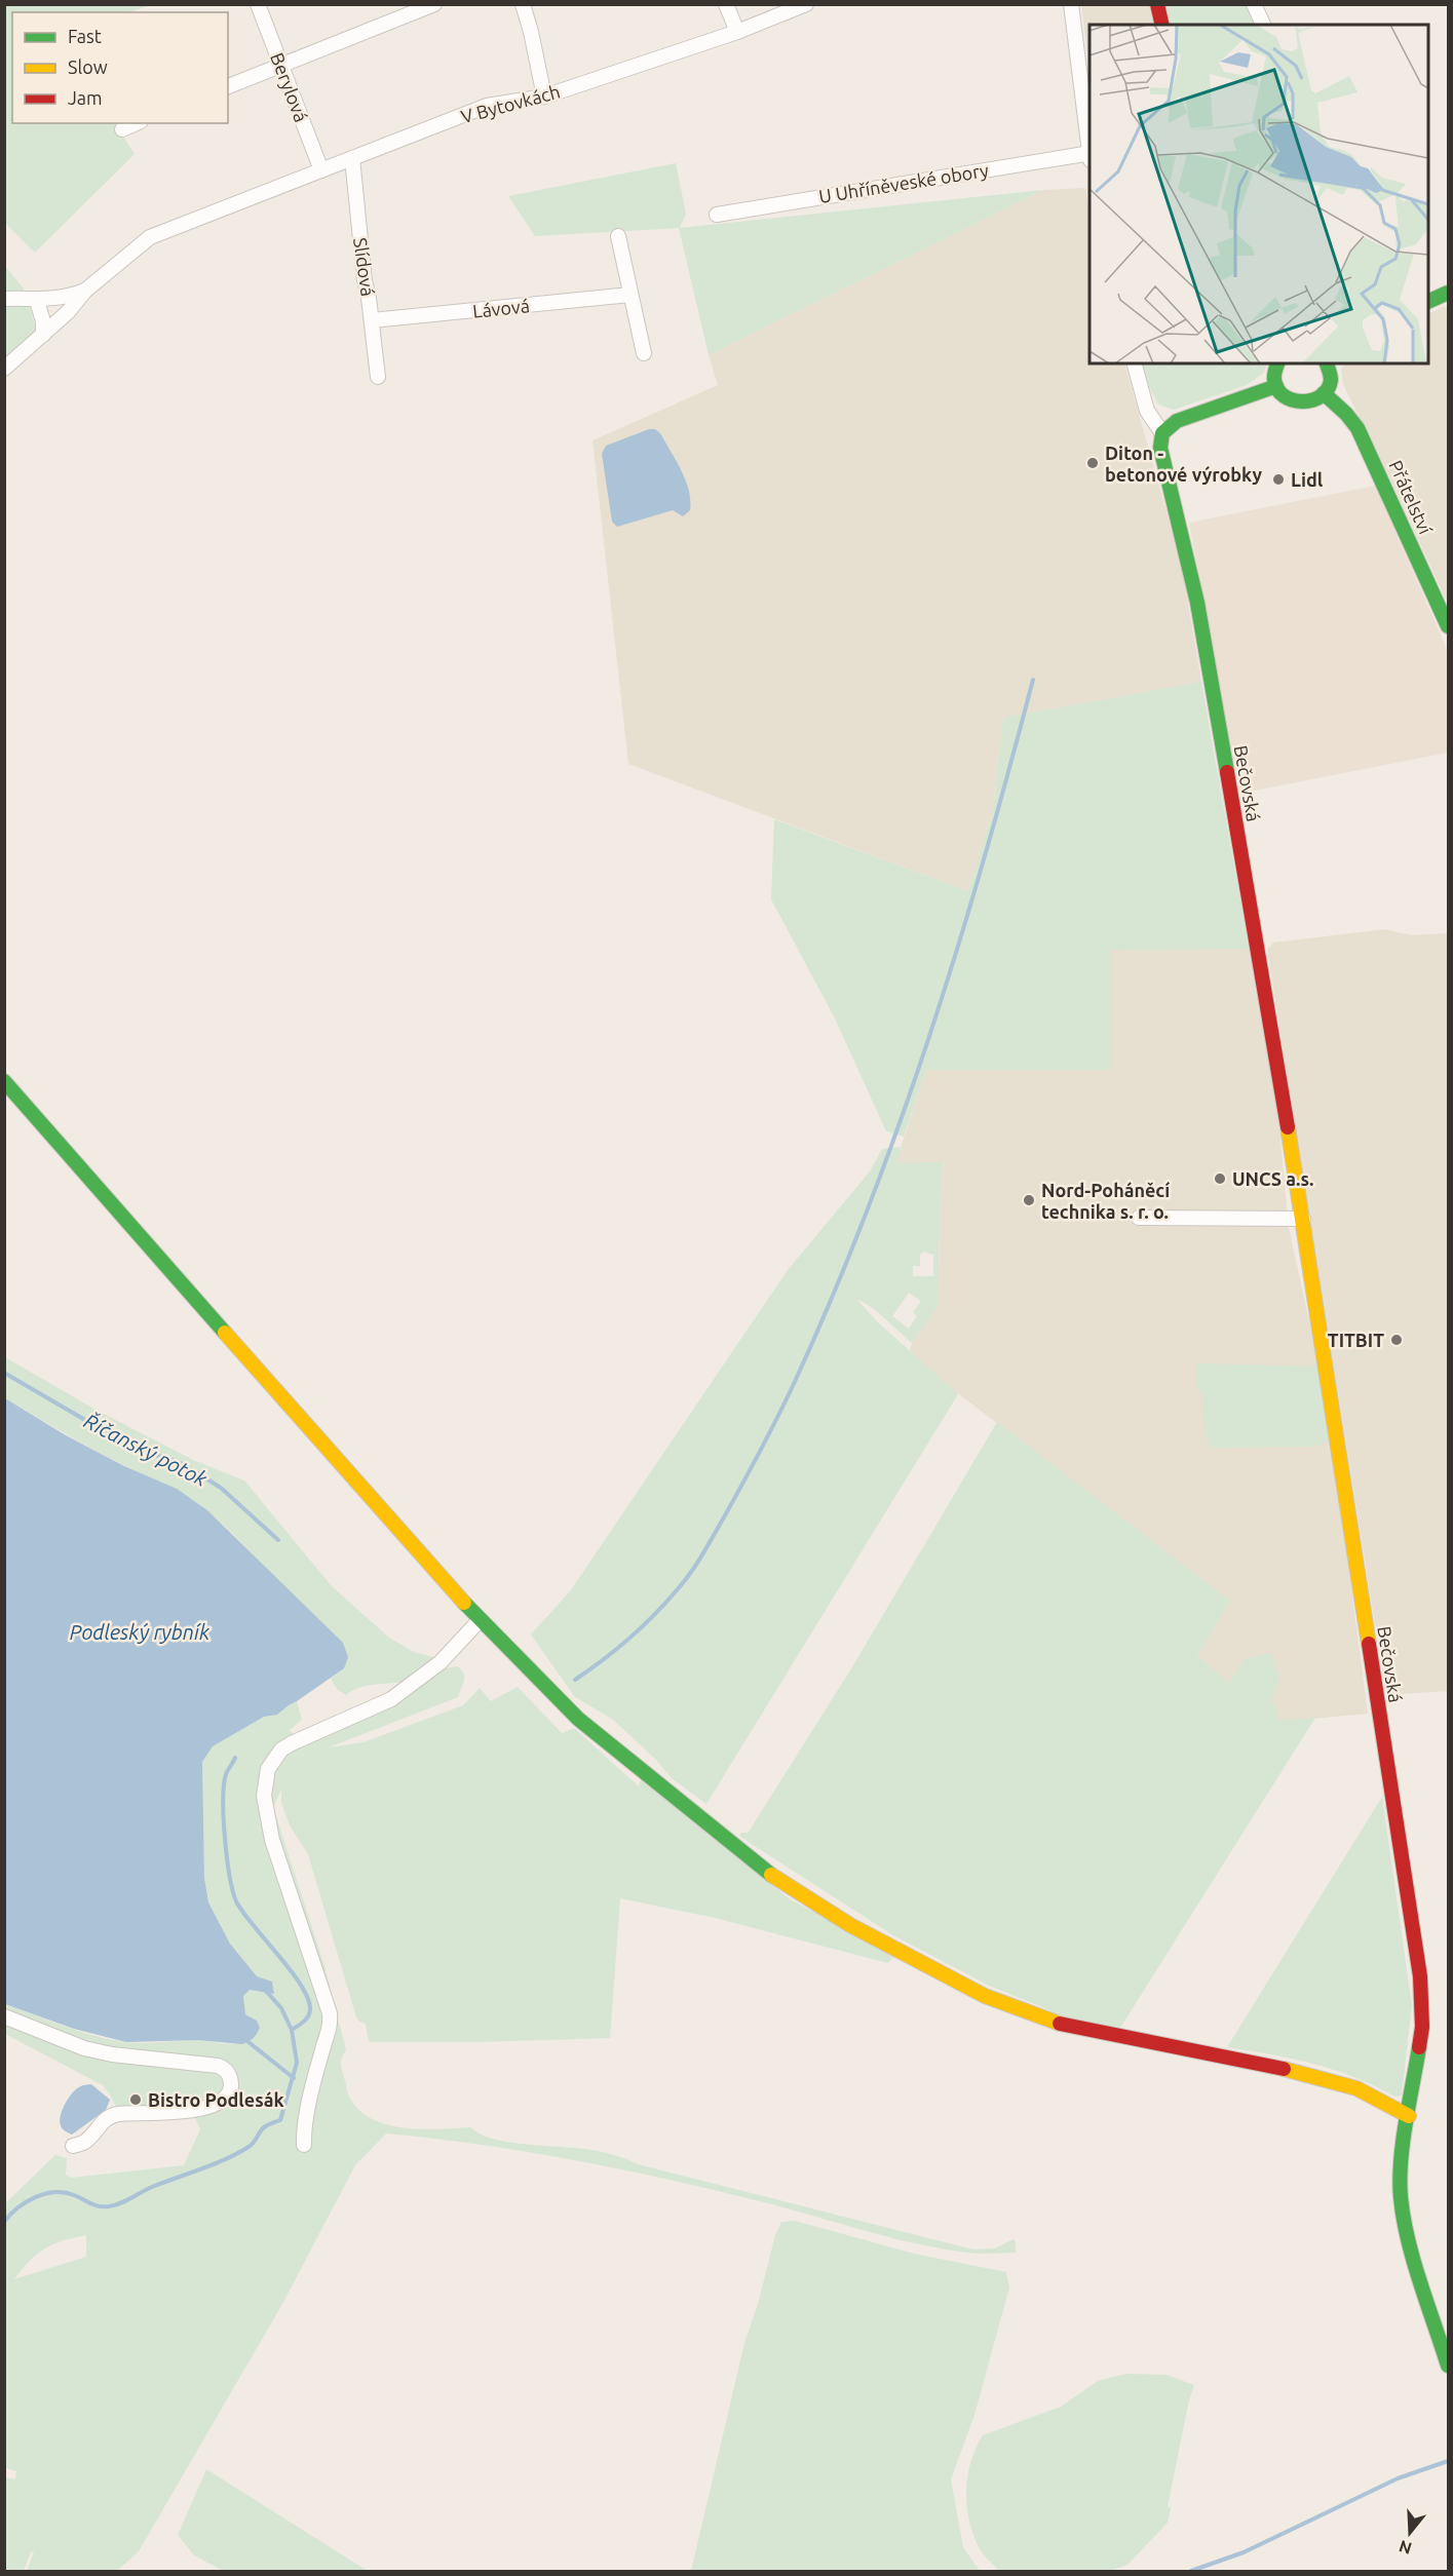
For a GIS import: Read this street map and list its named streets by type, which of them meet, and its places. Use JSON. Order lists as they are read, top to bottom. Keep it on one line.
{"streets":{"street":["Berylová","V Bytovkách","U Uhříněveské obory","Slídová","Lávová","Přátelství","Bečovská"]},"crossings":[["Berylová","V Bytovkách"],["V Bytovkách","Slídová"],["Slídová","Lávová"]],"water":["Říčanský potok","Podleský rybník"],"places":["Diton - betonové výrobky","Lidl","UNCS a.s.","Nord-Poháněcí technika s. r. o.","TITBIT","Bistro Podlesák"],"legend":["Fast","Slow","Jam"],"north":"bottom"}
